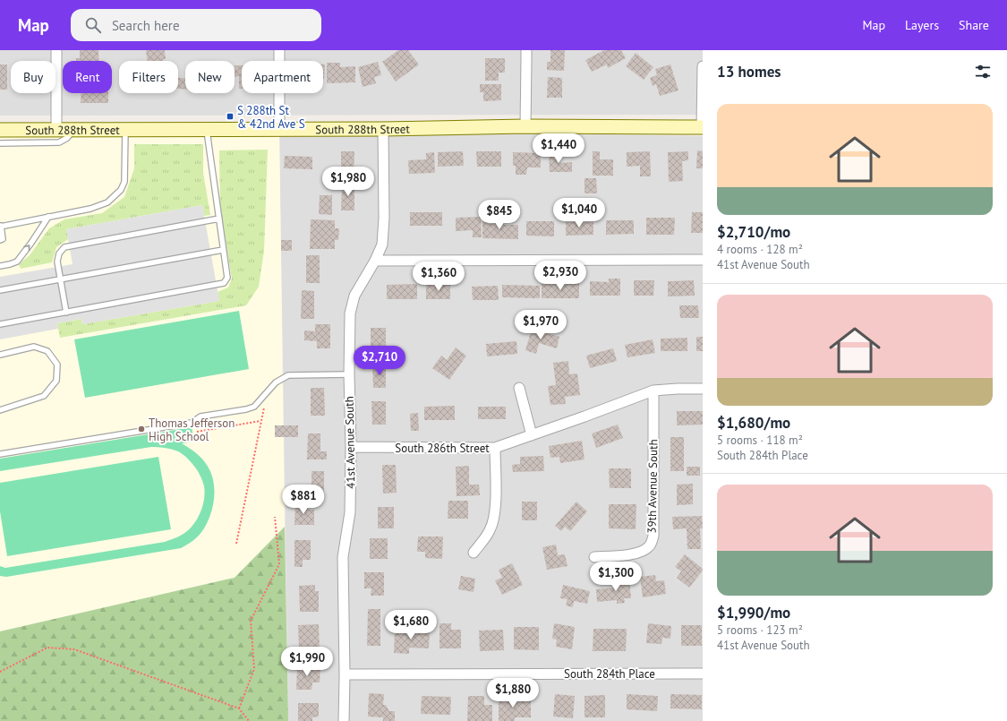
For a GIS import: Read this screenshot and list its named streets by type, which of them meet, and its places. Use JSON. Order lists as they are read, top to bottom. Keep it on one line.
{"streets":{"main road":["South 288th Street"],"street":["41st Avenue South","South 286th Street","39th Avenue South","South 284th Place"]},"crossings":[["South 288th Street","41st Avenue South"],["41st Avenue South","South 286th Street"],["41st Avenue South","South 284th Place"],["South 286th Street","39th Avenue South"]],"places":{"transit":["S 288th St & 42nd Ave S"],"other":["Thomas Jefferson High School"]},"page":{"header":"Map","search":"Search here","nav":["Map","Layers","Share"],"heading":"13 homes","chip":["Buy","Rent","Filters","New","Apartment"],"list":[{"name":"$2,710/mo","note":"4 rooms · 128 m² · 41st Avenue South"},{"name":"$1,680/mo","note":"5 rooms · 118 m² · South 284th Place"},{"name":"$1,990/mo","note":"5 rooms · 123 m² · 41st Avenue South"}],"price":["$1,440","$1,980","$1,040","$845","$2,930","$1,360","$1,970","$2,710","$881","$1,300","$1,680","$1,990","$1,880"]}}
